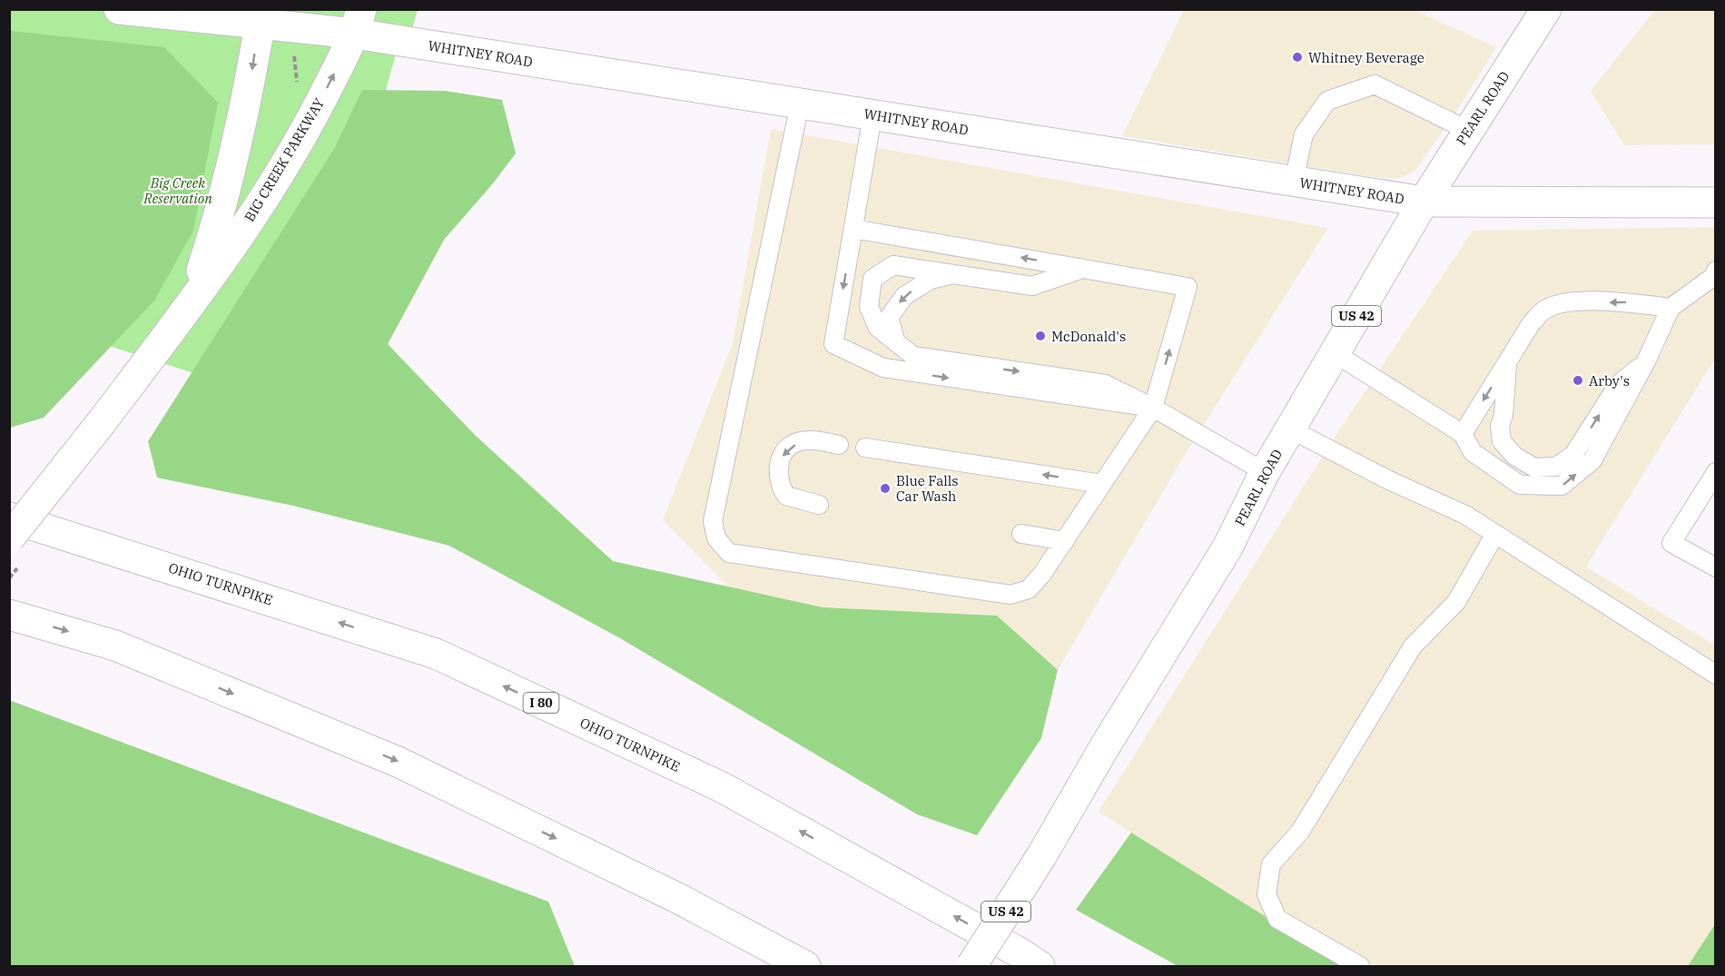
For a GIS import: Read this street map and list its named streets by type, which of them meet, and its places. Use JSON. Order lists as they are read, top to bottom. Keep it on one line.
{"streets":{"main road":["WHITNEY ROAD","PEARL ROAD","BIG CREEK PARKWAY","US 42","OHIO TURNPIKE","I 80"]},"crossings":[["WHITNEY ROAD","PEARL ROAD"],["WHITNEY ROAD","BIG CREEK PARKWAY"]],"parks":["Big Creek Reservation"],"places":["Whitney Beverage","McDonald's","Arby's","Blue Falls Car Wash"]}
